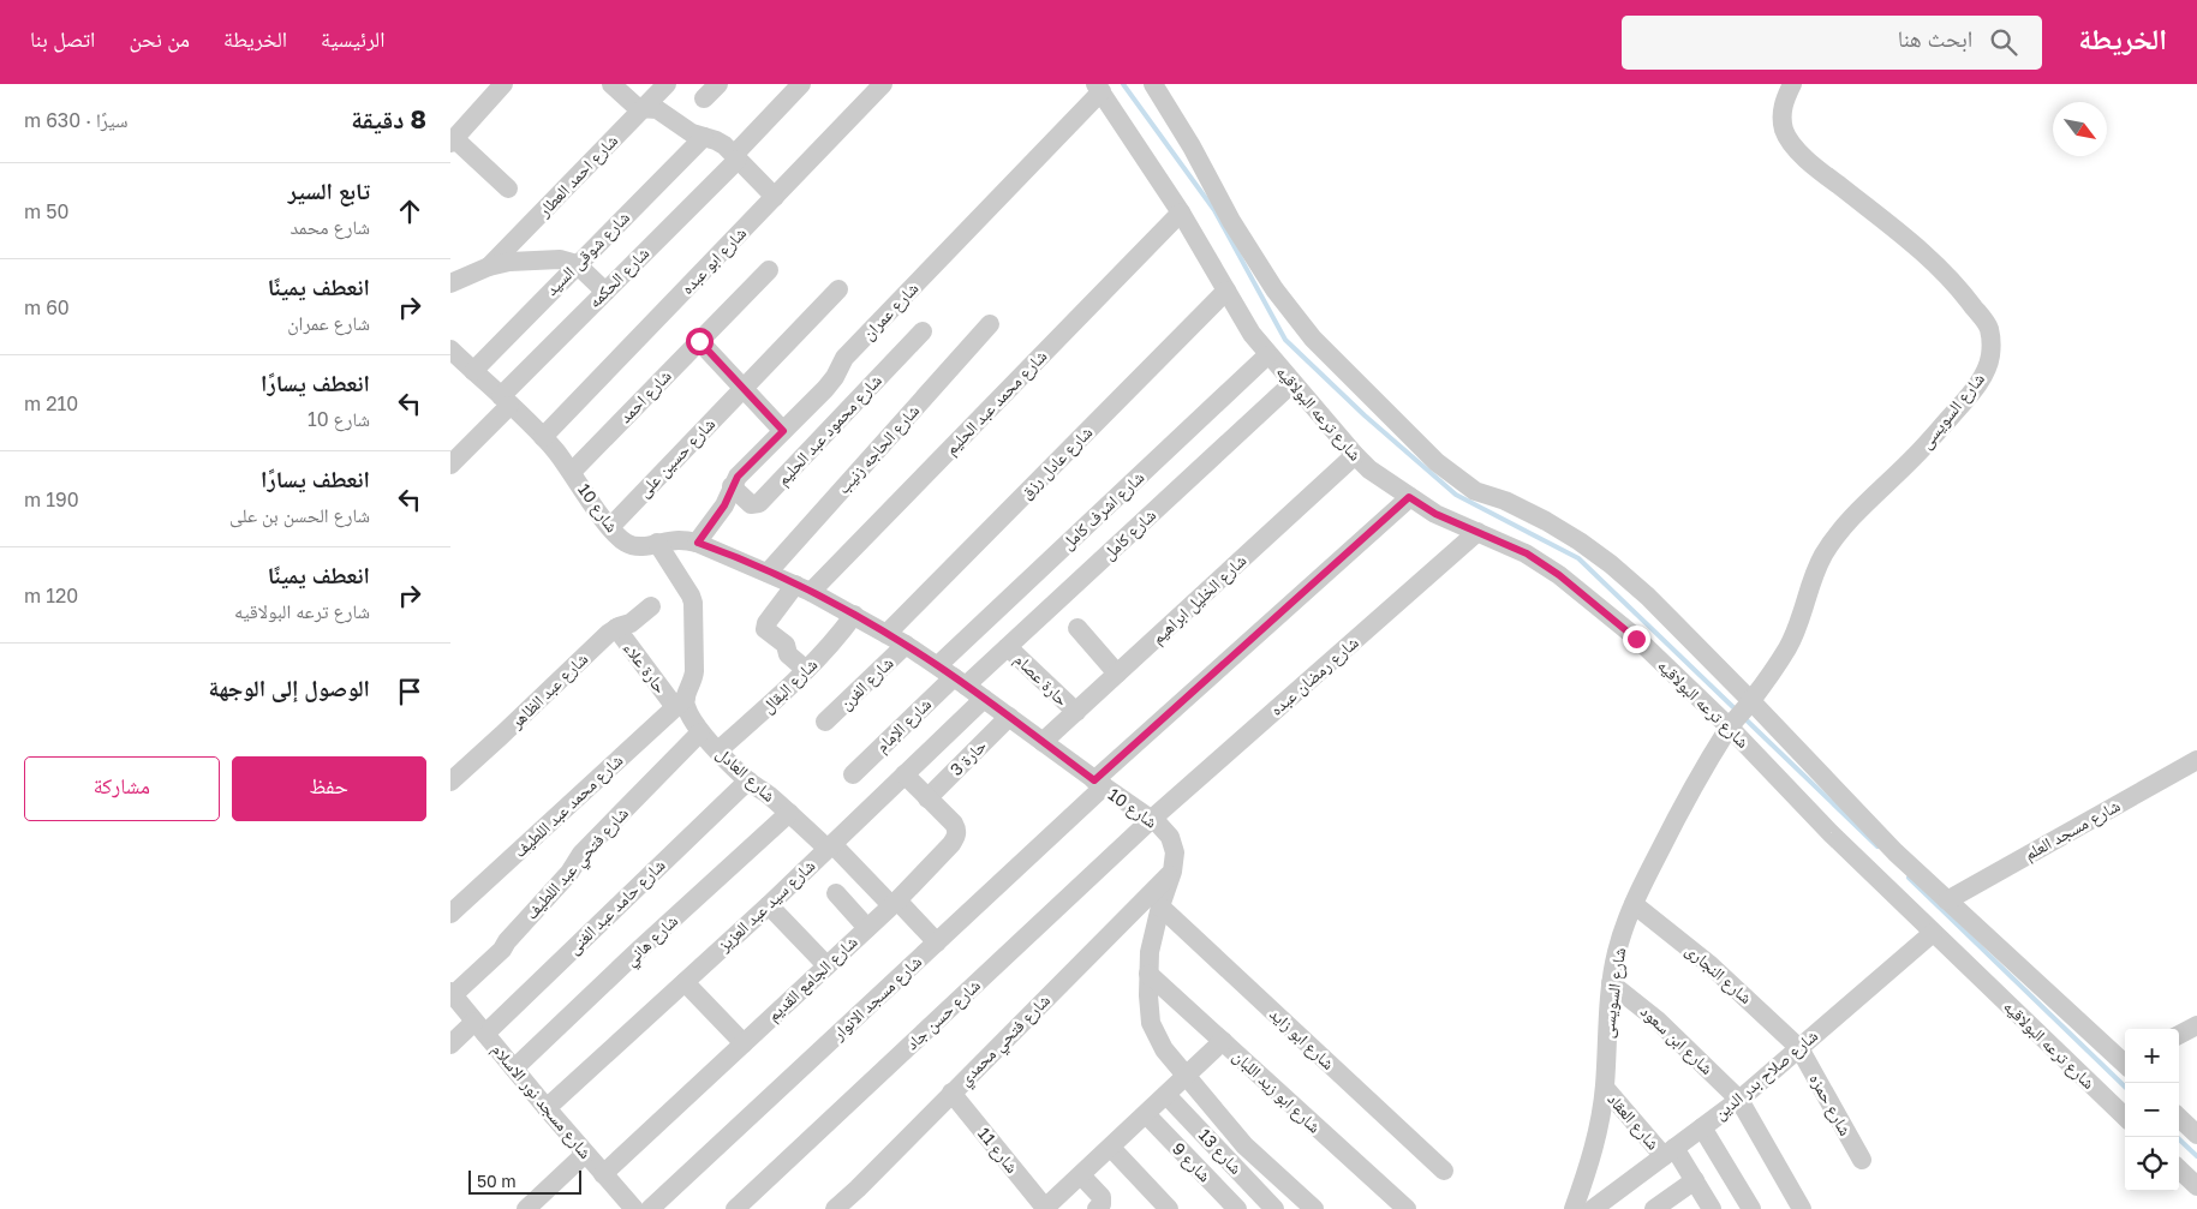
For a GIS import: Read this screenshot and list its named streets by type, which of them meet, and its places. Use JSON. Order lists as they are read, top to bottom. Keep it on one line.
{"streets":{"street":["شارع احمد العطار","شارع شوقى السيد","شارع ابو عبده","شارع الحكمه","شارع عمران","شارع احمد","شارع محمد عبد الحليم","شارع السويسى","شارع ترعه البولاقيه","شارع محمود عبد الحليم","شارع الحاجه زنيب","شارع حسين على","شارع عادل رزق","شارع 10","شارع اشرف كامل","شارع كامل","شارع الخليل ابراهيم","حارة علاء","شارع رمضان عبده","حارة عصام","شارع الفرن","شارع البقال","شارع عبد الظاهر","شارع الإمام","حارة 3","شارع العادل","شارع محمد عبد اللطيف","شارع مسجد العلم","شارع فتحي عبد اللطيف","شارع سيد عبد العزيز","شارع حامد عبد الغنى","شارع هاني","شارع النجارى","شارع الجامع القديم","شارع مسجد الانوار","شارع حسن جاد","شارع ابو زايد","شارع فتحي محمدي","شارع ابن سعود","شارع صلاح بدر الدين","شارع ابو زيد اللبان","شارع مسجد نور الاسلام","شارع حمزه","شارع العقاد","شارع 11","شارع 13","شارع 9"]},"crossings":[["شارع شوقى السيد","شارع 10"],["شارع ابو عبده","شارع 10"],["شارع الحكمه","شارع 10"],["شارع عمران","شارع ترعه البولاقيه"],["شارع عمران","شارع محمود عبد الحليم"],["شارع عمران","شارع 10"],["شارع احمد","شارع 10"],["شارع محمد عبد الحليم","شارع ترعه البولاقيه"],["شارع محمد عبد الحليم","شارع 10"],["شارع محمد عبد الحليم","شارع البقال"],["شارع السويسى","شارع ترعه البولاقيه"],["شارع السويسى","شارع النجارى"],["شارع السويسى","شارع ابن سعود"],["شارع السويسى","شارع العقاد"],["شارع ترعه البولاقيه","شارع عادل رزق"],["شارع ترعه البولاقيه","شارع اشرف كامل"],["شارع ترعه البولاقيه","شارع كامل"],["شارع ترعه البولاقيه","شارع الخليل ابراهيم"],["شارع ترعه البولاقيه","شارع رمضان عبده"],["شارع ترعه البولاقيه","شارع مسجد العلم"],["شارع ترعه البولاقيه","شارع مسجد الانوار"],["شارع ترعه البولاقيه","شارع صلاح بدر الدين"],["شارع الحاجه زنيب","شارع 10"],["شارع حسين على","شارع 10"],["شارع عادل رزق","شارع 10"],["شارع 10","شارع اشرف كامل"],["شارع 10","شارع كامل"],["شارع 10","شارع الخليل ابراهيم"],["شارع 10","شارع رمضان عبده"],["شارع 10","شارع الفرن"],["شارع 10","شارع البقال"],["شارع 10","شارع الإمام"],["شارع 10","حارة 3"],["شارع 10","شارع سيد عبد العزيز"],["شارع 10","شارع مسجد الانوار"],["شارع 10","شارع حسن جاد"],["شارع 10","شارع ابو زايد"],["شارع 10","شارع فتحي محمدي"],["شارع 10","شارع ابو زيد اللبان"],["شارع كامل","حارة عصام"],["شارع كامل","شارع الإمام"],["شارع الخليل ابراهيم","حارة عصام"],["حارة علاء","شارع عبد الظاهر"],["حارة علاء","شارع العادل"],["حارة علاء","شارع محمد عبد اللطيف"],["شارع رمضان عبده","شارع حسن جاد"],["شارع البقال","شارع العادل"],["حارة 3","شارع الجامع القديم"],["شارع العادل","شارع محمد عبد اللطيف"],["شارع العادل","شارع فتحي عبد اللطيف"],["شارع العادل","شارع سيد عبد العزيز"],["شارع العادل","شارع حامد عبد الغنى"],["شارع العادل","شارع هاني"],["شارع العادل","شارع الجامع القديم"],["شارع العادل","شارع مسجد الانوار"],["شارع فتحي عبد اللطيف","شارع مسجد نور الاسلام"],["شارع سيد عبد العزيز","شارع الجامع القديم"],["شارع سيد عبد العزيز","شارع مسجد نور الاسلام"],["شارع حامد عبد الغنى","شارع مسجد نور الاسلام"],["شارع هاني","شارع مسجد نور الاسلام"],["شارع النجارى","شارع صلاح بدر الدين"],["شارع النجارى","شارع حمزه"],["شارع الجامع القديم","شارع مسجد نور الاسلام"],["شارع فتحي محمدي","شارع 11"],["شارع ابن سعود","شارع صلاح بدر الدين"],["شارع صلاح بدر الدين","شارع حمزه"],["شارع صلاح بدر الدين","شارع العقاد"]],"scale_bar":"50 m","north":"bottom right","page":{"header":"الخريطة","search":"ابحث هنا","nav":["الرئيسية","الخريطة","من نحن","اتصل بنا"],"heading":["8 دقيقة","سيرًا · 630 m"],"list":[["تابع السير","شارع محمد","50 m"],["انعطف يمينًا","شارع عمران","60 m"],["انعطف يسارًا","شارع 10","210 m"],["انعطف يسارًا","شارع الحسن بن على","190 m"],["انعطف يمينًا","شارع ترعه البولاقيه","120 m"],"الوصول إلى الوجهة"],"buttons":["حفظ","مشاركة"],"map_buttons":["+","−"],"scale":"50 m"}}
